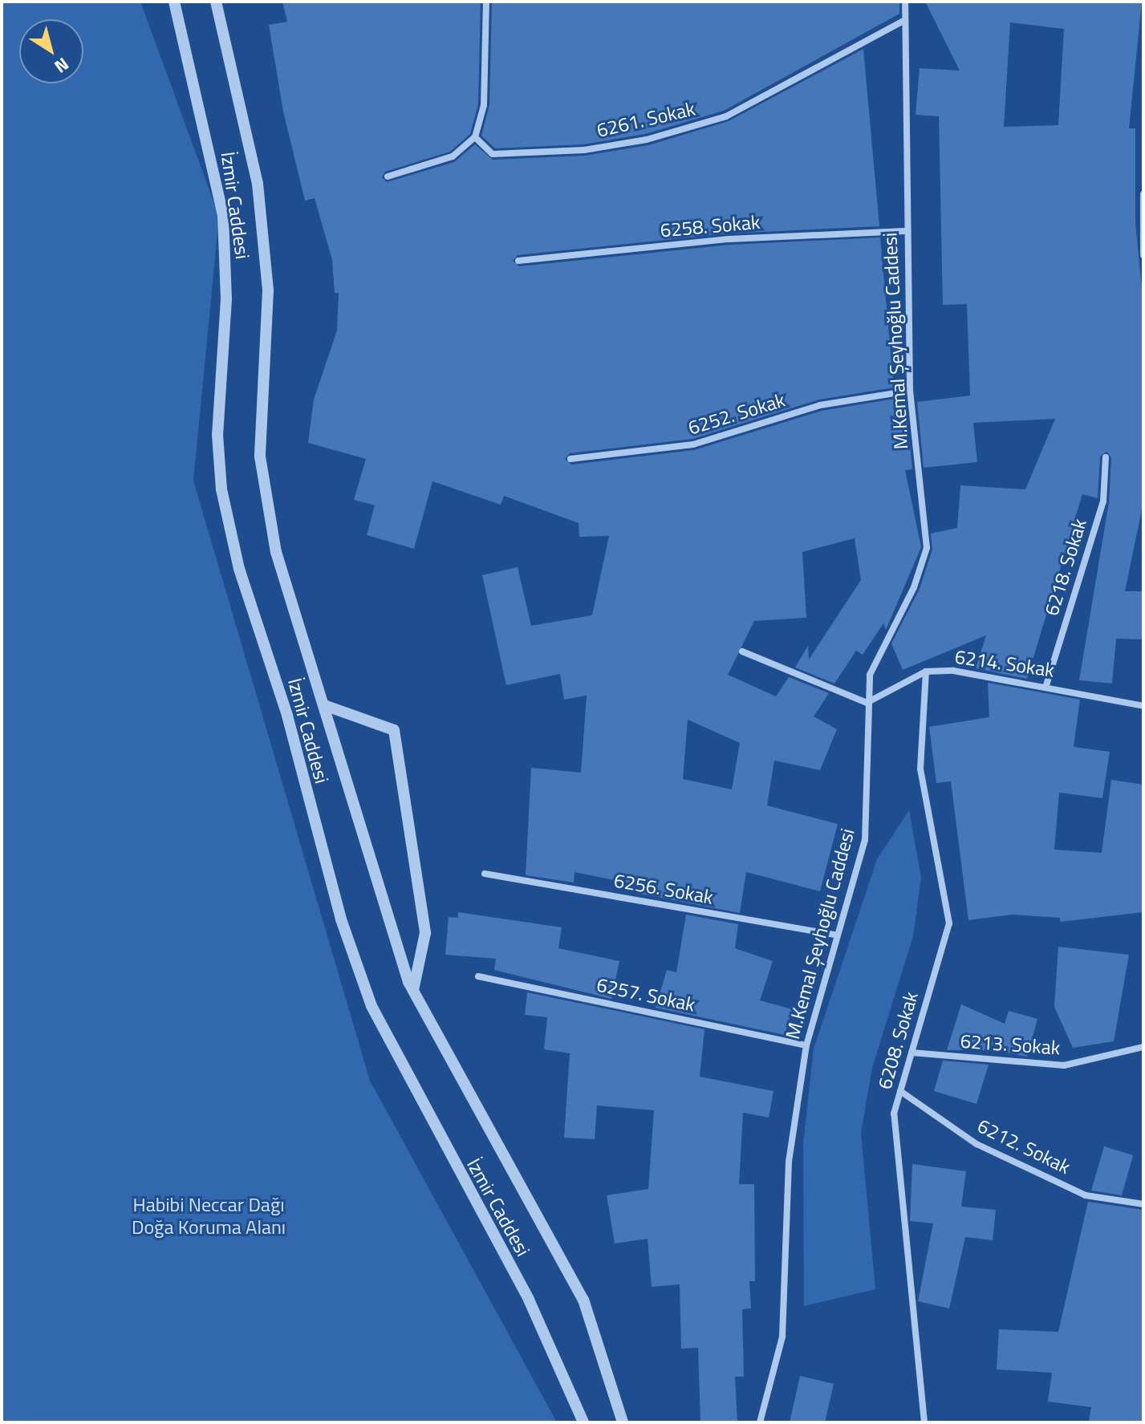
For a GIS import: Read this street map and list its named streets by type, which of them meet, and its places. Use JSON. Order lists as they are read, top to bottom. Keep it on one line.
{"streets":{"street":["6261. Sokak","İzmir Caddesi","6258. Sokak","M.Kemal Şeyhoğlu Caddesi","6252. Sokak","6218. Sokak","6214. Sokak","6256. Sokak","6257. Sokak","6208. Sokak","6213. Sokak","6212. Sokak"]},"crossings":[["6261. Sokak","M.Kemal Şeyhoğlu Caddesi"],["6258. Sokak","M.Kemal Şeyhoğlu Caddesi"],["M.Kemal Şeyhoğlu Caddesi","6252. Sokak"],["M.Kemal Şeyhoğlu Caddesi","6214. Sokak"],["M.Kemal Şeyhoğlu Caddesi","6256. Sokak"],["M.Kemal Şeyhoğlu Caddesi","6257. Sokak"],["6218. Sokak","6214. Sokak"],["6214. Sokak","6208. Sokak"],["6208. Sokak","6213. Sokak"],["6208. Sokak","6212. Sokak"]],"parks":["Habibi Neccar Dağı Doğa Koruma Alanı"],"north":"bottom right"}
